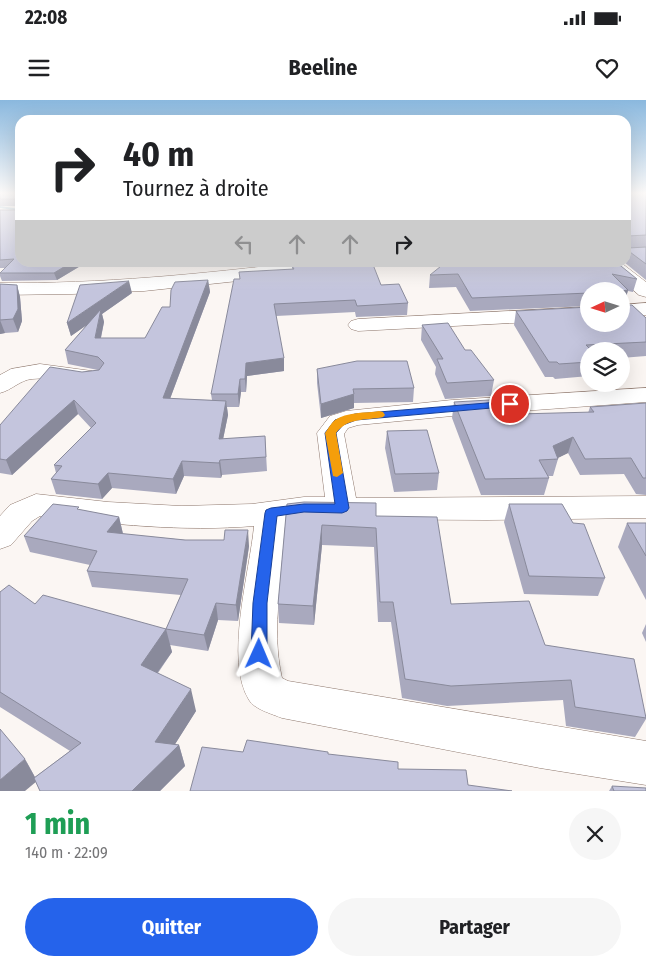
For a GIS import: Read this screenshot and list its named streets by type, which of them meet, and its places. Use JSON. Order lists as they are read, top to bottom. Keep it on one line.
{"north":"left","page":{"status":"22:08","header":"Beeline","turn":["40 m","Tournez à droite"],"heading":["1 min","140 m · 22:09"],"buttons":["Quitter","Partager"]}}
